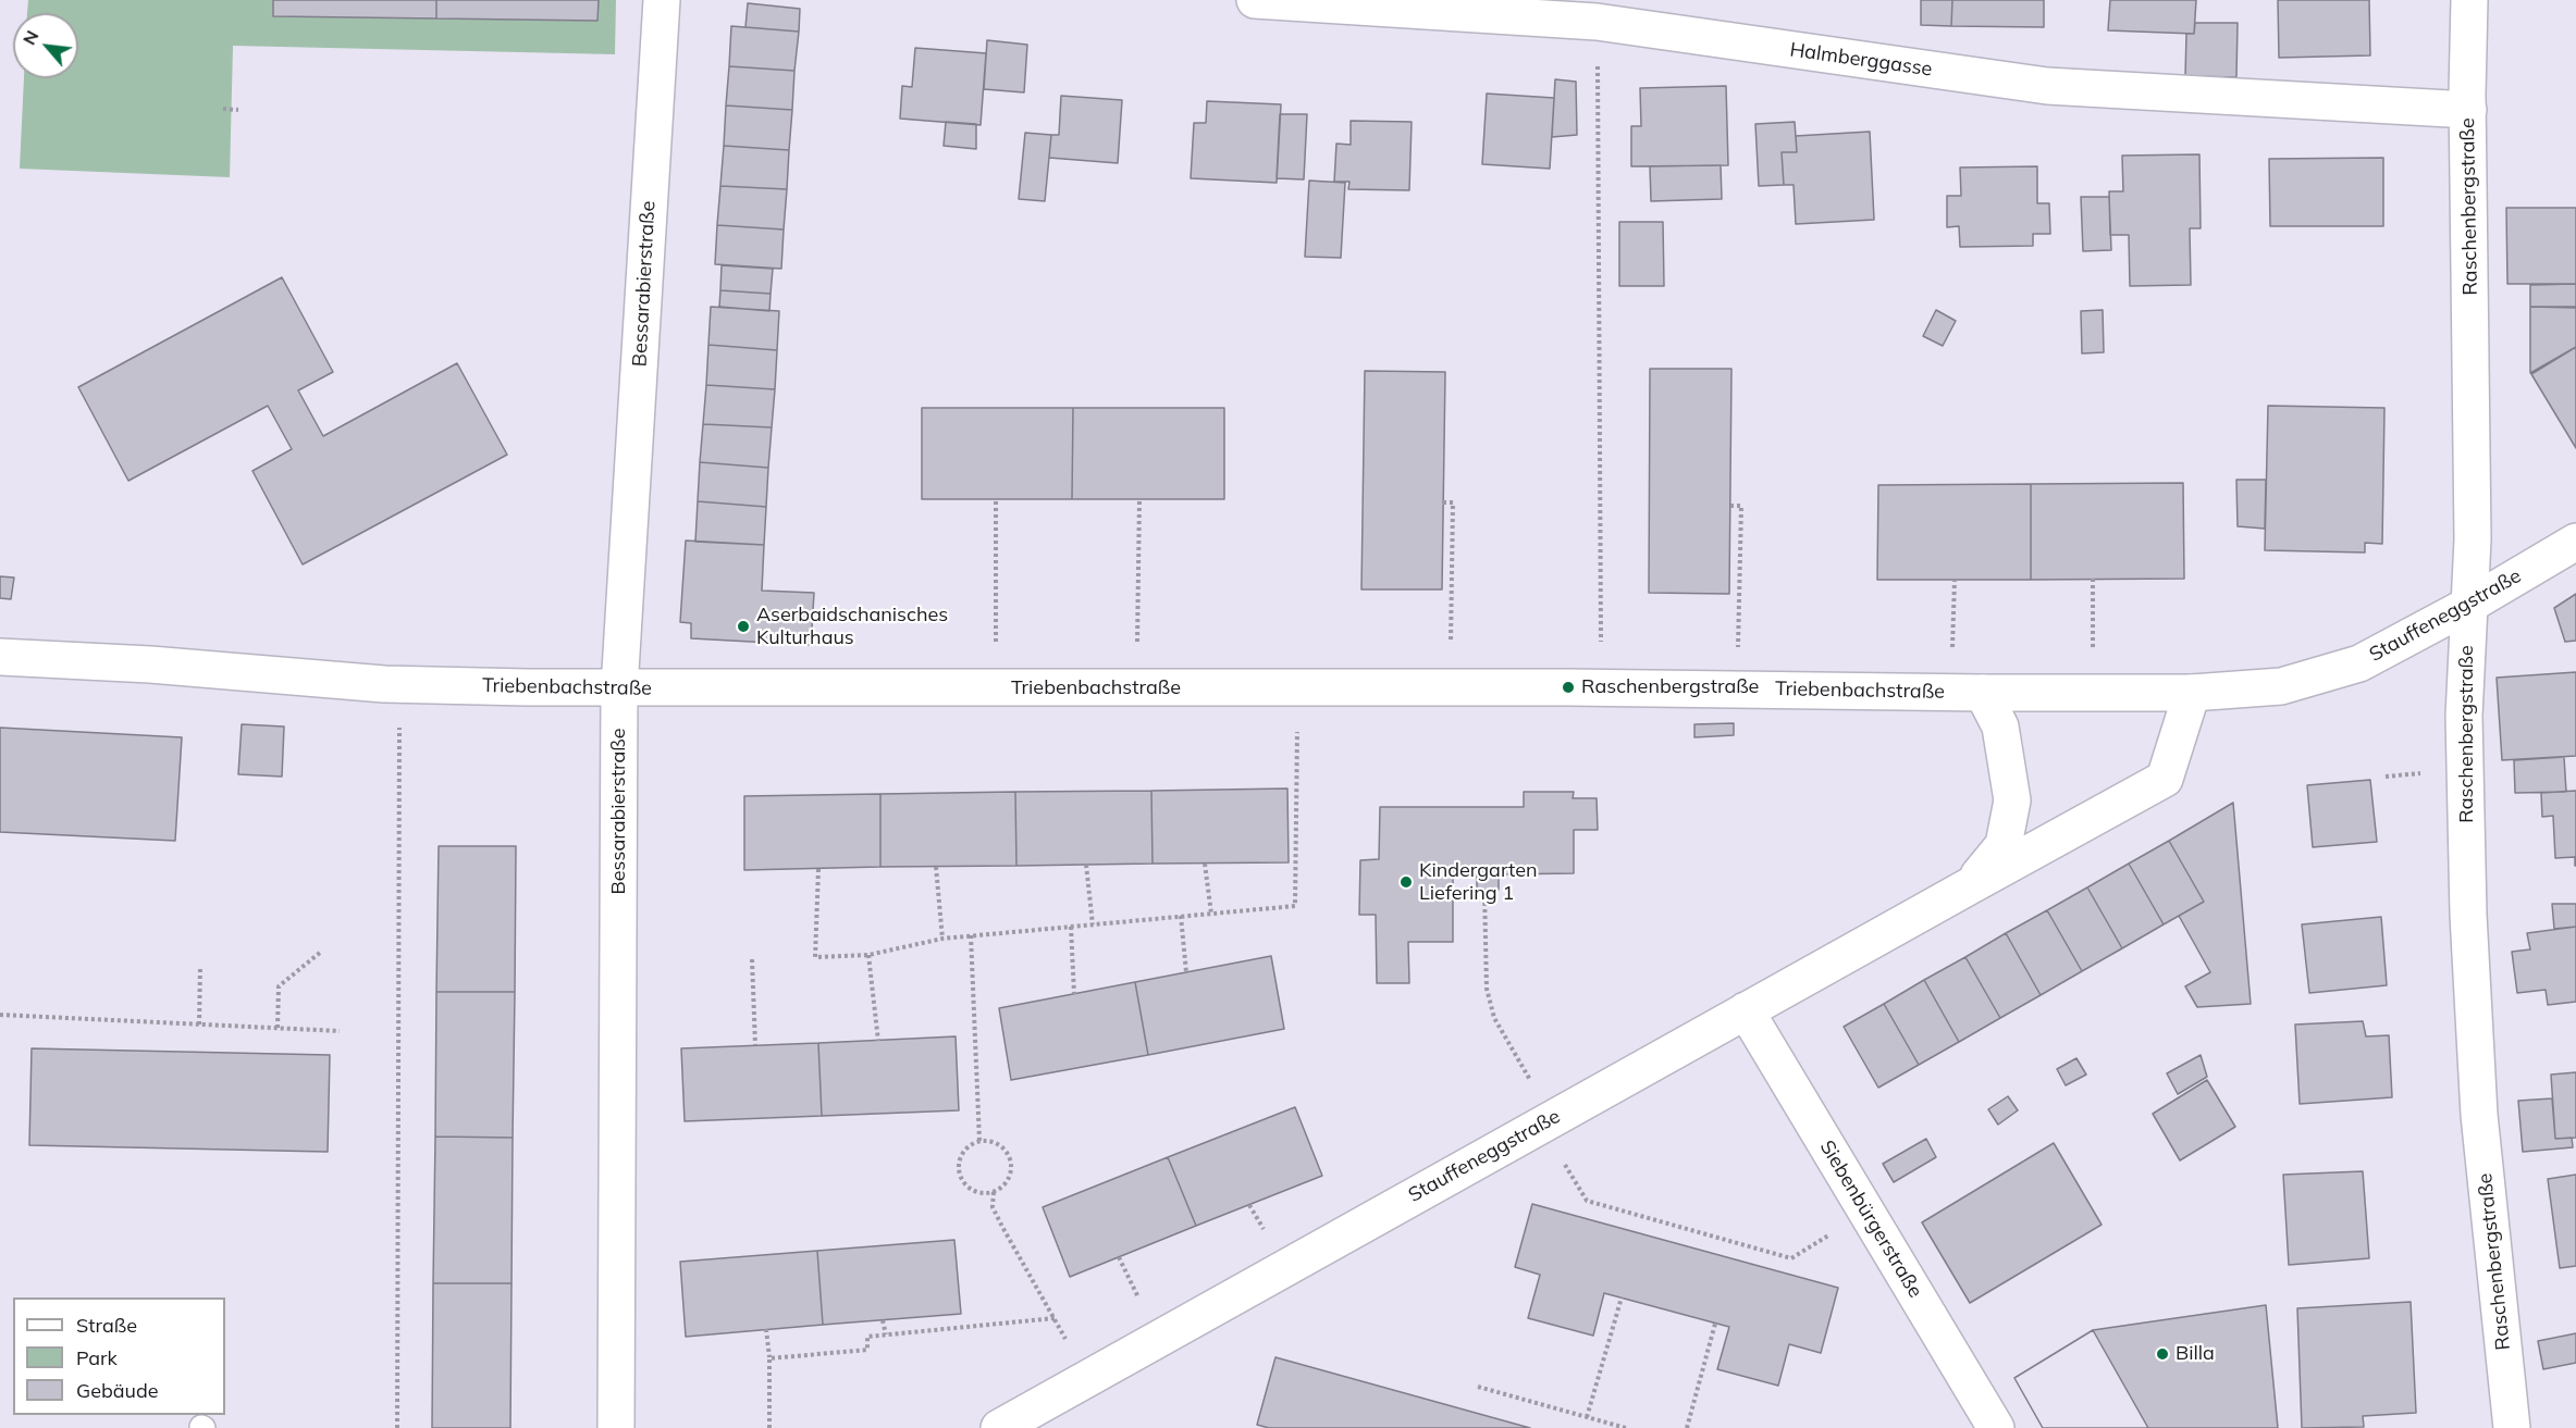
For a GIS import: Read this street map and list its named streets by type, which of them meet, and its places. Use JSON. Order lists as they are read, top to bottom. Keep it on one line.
{"streets":{"street":["Halmberggasse","Raschenbergstraße","Bessarabierstraße","Stauffeneggstraße","Triebenbachstraße","Siebenbürgerstraße"]},"crossings":[["Halmberggasse","Raschenbergstraße"],["Raschenbergstraße","Stauffeneggstraße"],["Bessarabierstraße","Triebenbachstraße"],["Stauffeneggstraße","Triebenbachstraße"],["Stauffeneggstraße","Siebenbürgerstraße"]],"places":["Aserbaidschanisches Kulturhaus","Raschenbergstraße","Kindergarten Liefering 1","Billa"],"legend":["Straße","Park","Gebäude"],"north":"top left"}
